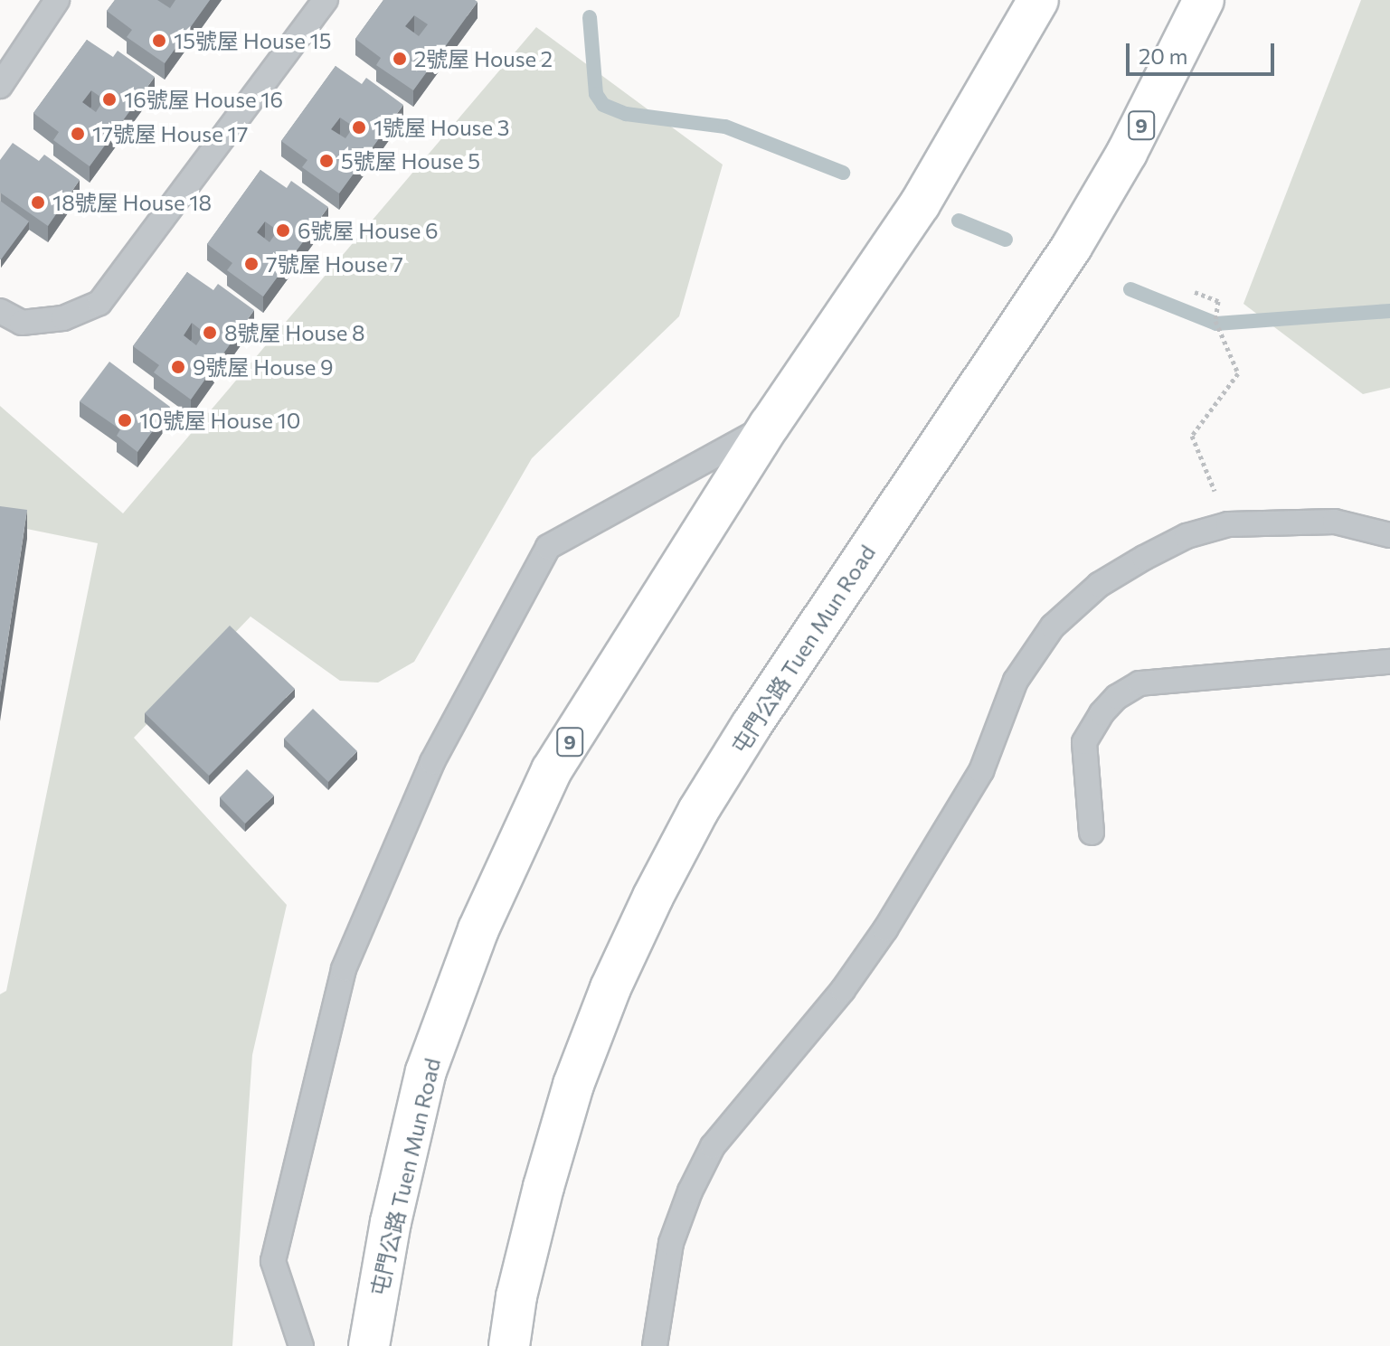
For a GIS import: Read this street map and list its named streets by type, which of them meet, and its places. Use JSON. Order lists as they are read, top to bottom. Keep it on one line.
{"streets":{"highway":["9","屯門公路 Tuen Mun Road"]},"places":["15號屋 House 15","2號屋 House 2","16號屋 House 16","1號屋 House 3","17號屋 House 17","5號屋 House 5","18號屋 House 18","6號屋 House 6","7號屋 House 7","8號屋 House 8","9號屋 House 9","10號屋 House 10"],"scale_bar":"20 m"}
